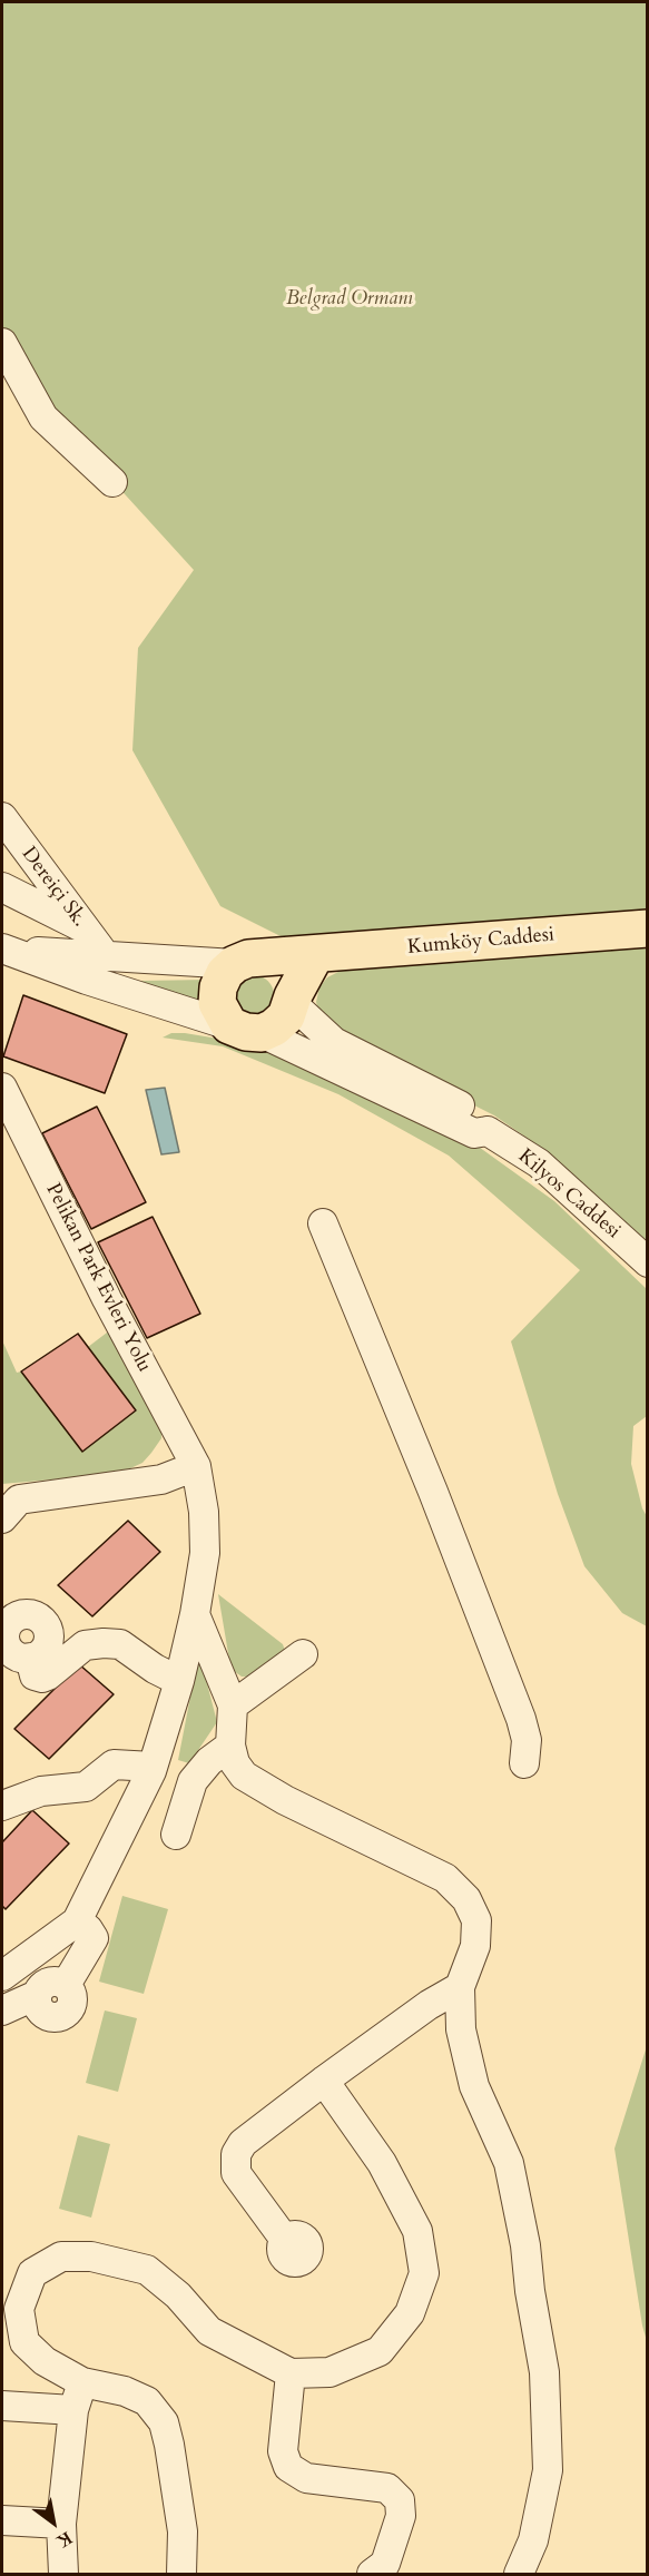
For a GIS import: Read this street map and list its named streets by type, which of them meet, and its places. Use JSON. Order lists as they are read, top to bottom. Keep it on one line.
{"streets":{"main road":["Kumköy Caddesi"],"street":["Dereiçi Sk.","Kilyos Caddesi","Pelikan Park Evleri Yolu"]},"parks":["Belgrad Ormanı"],"north":"bottom right"}
